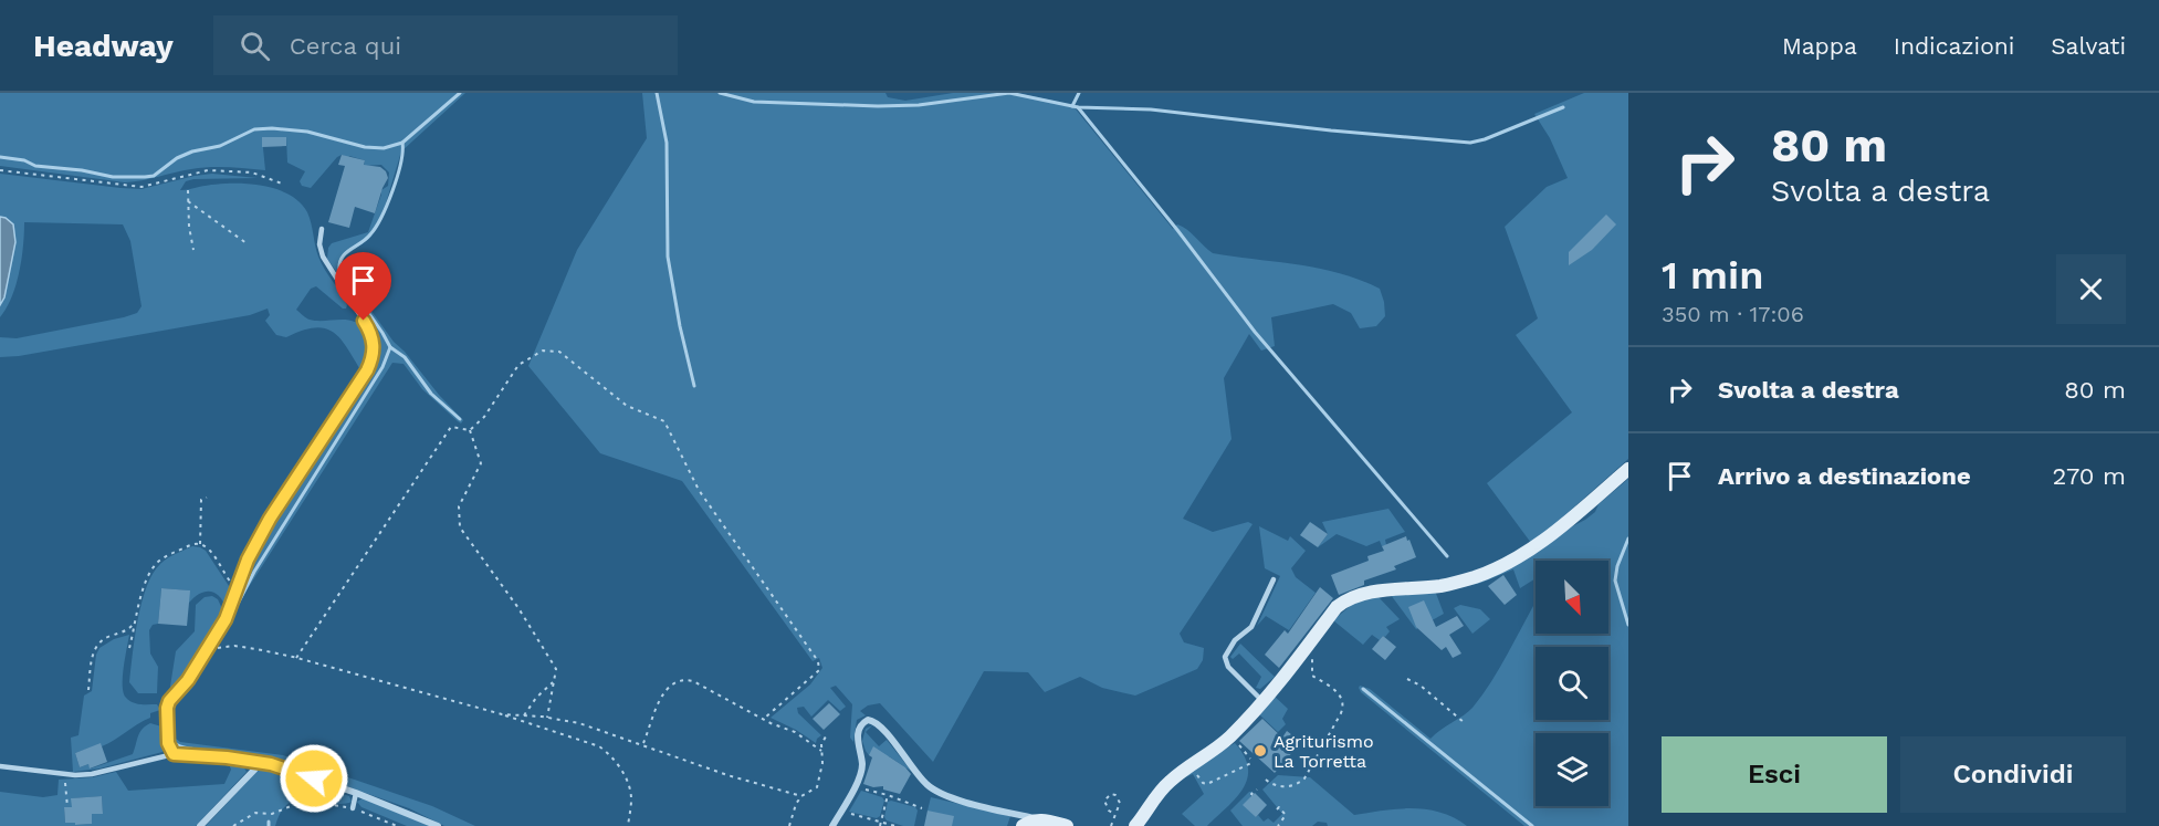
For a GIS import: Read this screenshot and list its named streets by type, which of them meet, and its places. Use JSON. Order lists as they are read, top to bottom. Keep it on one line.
{"places":["Agriturismo La Torretta"],"north":"bottom right","page":{"header":"Headway","search":"Cerca qui","nav":["Mappa","Indicazioni","Salvati"],"turn":["80 m","Svolta a destra"],"heading":["1 min","350 m · 17:06"],"list":[{"name":"Svolta a destra","value":"80 m"},{"name":"Arrivo a destinazione","value":"270 m"}],"buttons":["Esci","Condividi"]}}
